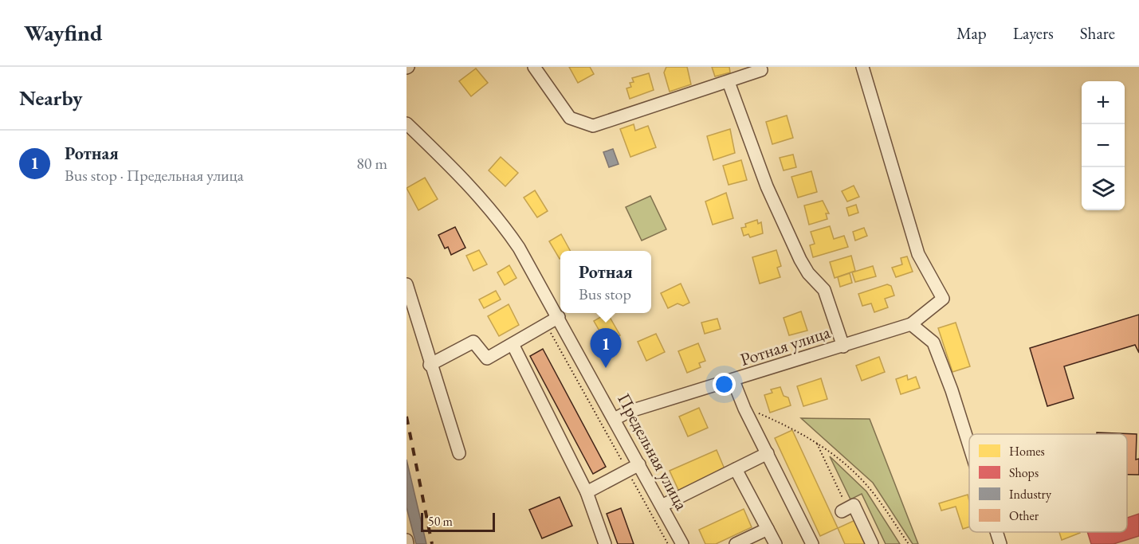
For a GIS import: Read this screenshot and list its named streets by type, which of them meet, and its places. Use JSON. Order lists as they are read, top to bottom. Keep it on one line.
{"streets":{"street":["Ротная улица","Предельная улица"]},"crossings":[["Ротная улица","Предельная улица"]],"legend":["Homes","Shops","Industry","Other"],"scale_bar":"50 m","page":{"header":"Wayfind","nav":["Map","Layers","Share"],"heading":"Nearby","map_buttons":["+","−"],"list":[{"mark":"1","name":"Ротная","note":"Bus stop · Предельная улица","value":"80 m"}],"popup":["Ротная","Bus stop"],"pins":"1","scale":"50 m"}}
